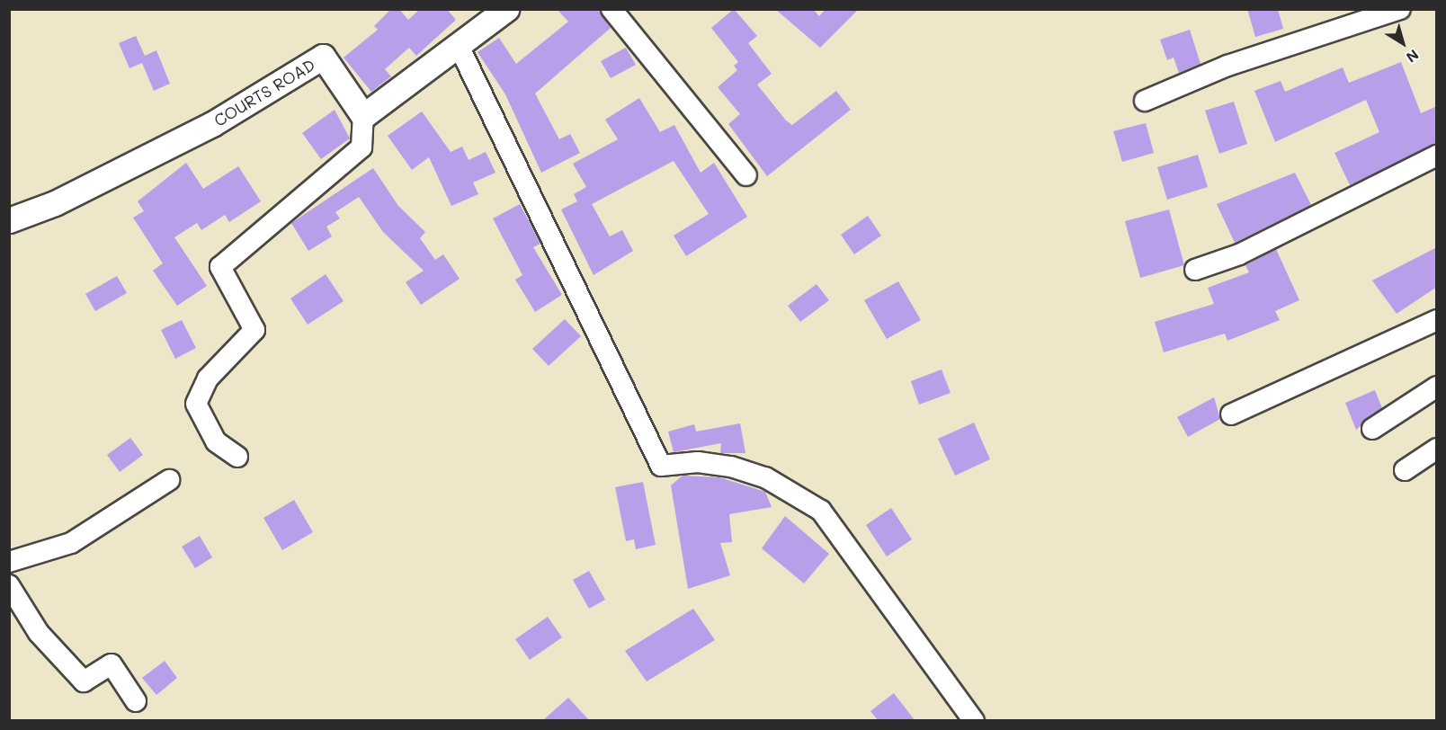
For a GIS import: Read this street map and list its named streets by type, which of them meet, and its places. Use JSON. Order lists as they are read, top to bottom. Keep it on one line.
{"streets":{"street":["COURTS ROAD"]},"north":"bottom right"}
